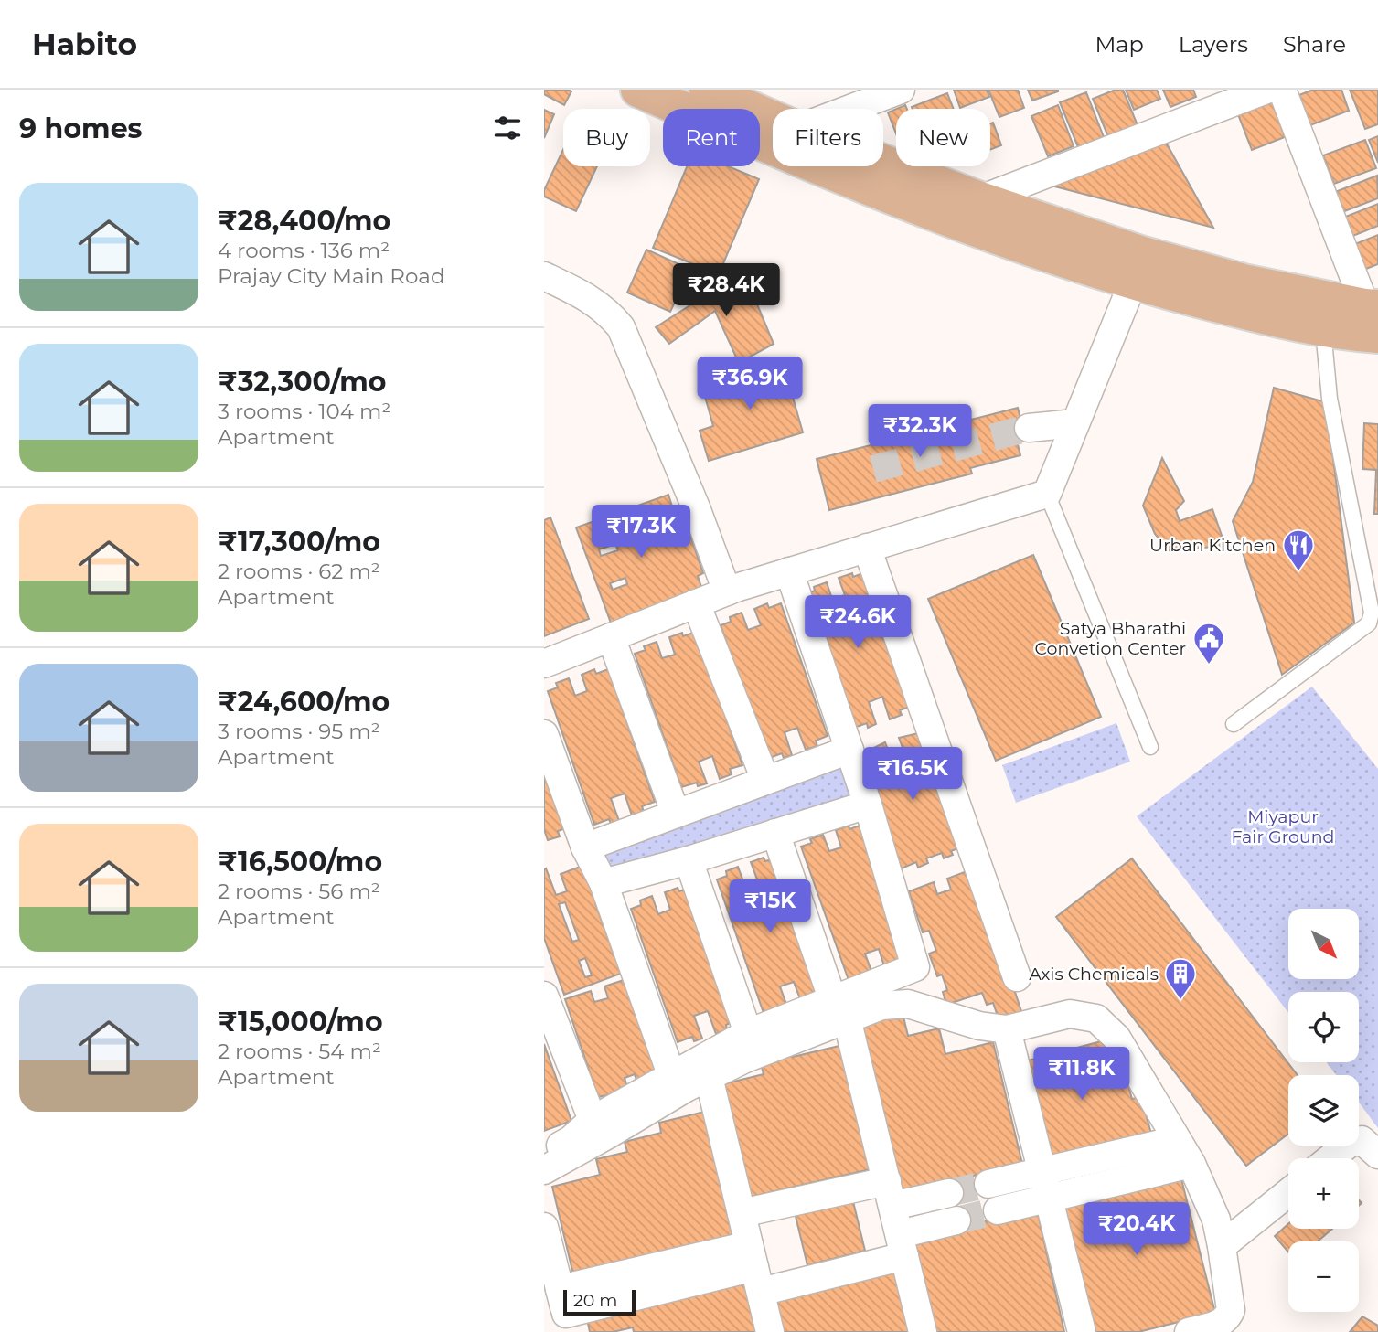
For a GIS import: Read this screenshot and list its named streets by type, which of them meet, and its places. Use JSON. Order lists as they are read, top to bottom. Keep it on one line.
{"parks":["Miyapur Fair Ground"],"places":{"restaurant":["Urban Kitchen"],"public building":["Satya Bharathi Convetion Center"],"building":["Axis Chemicals"]},"scale_bar":"20 m","north":"bottom right","page":{"header":"Habito","nav":["Map","Layers","Share"],"heading":"9 homes","chip":["Buy","Rent","Filters","New"],"list":[{"name":"₹28,400/mo","note":"4 rooms · 136 m² · Prajay City Main Road"},{"name":"₹32,300/mo","note":"3 rooms · 104 m² · Apartment"},{"name":"₹17,300/mo","note":"2 rooms · 62 m² · Apartment"},{"name":"₹24,600/mo","note":"3 rooms · 95 m² · Apartment"},{"name":"₹16,500/mo","note":"2 rooms · 56 m² · Apartment"},{"name":"₹15,000/mo","note":"2 rooms · 54 m² · Apartment"}],"price":["₹28.4K","₹36.9K","₹32.3K","₹17.3K","₹24.6K","₹16.5K","₹15K","₹11.8K","₹20.4K"],"map_buttons":["+","−"],"scale":"20 m"}}
